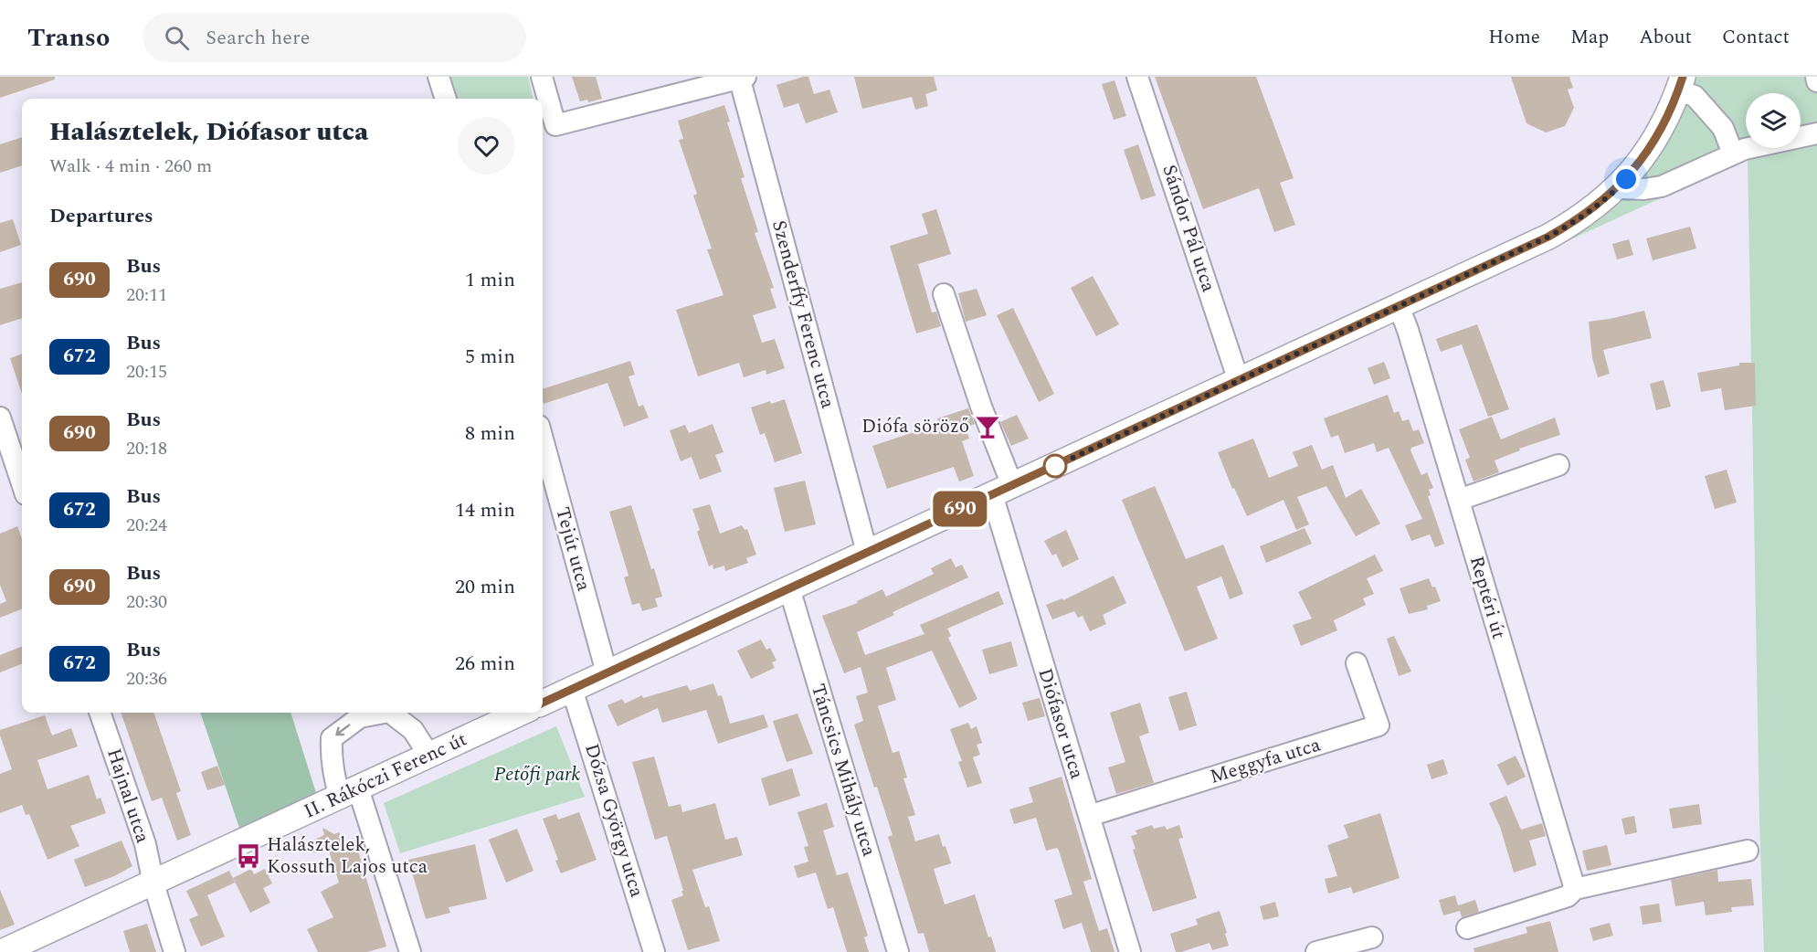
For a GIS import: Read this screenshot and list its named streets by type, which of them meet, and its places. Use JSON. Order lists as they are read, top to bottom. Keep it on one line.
{"streets":{"main road":["II. Rákóczi Ferenc út"],"street":["Sándor Pál utca","Szenderffy Ferenc utca","Tejút utca","Reptéri út","Diófasor utca","Meggyfa utca","Táncsics Mihály utca","Hajnal utca","Dózsa György utca"]},"crossings":[["Diófasor utca","Meggyfa utca"],["II. Rákóczi Ferenc út","Hajnal utca"]],"parks":["Petőfi park"],"places":{"bar":["Diófa söröző"],"bus stop":["Halásztelek, Kossuth Lajos utca"]},"lines":["bus line 690"],"page":{"header":"Transo","search":"Search here","nav":["Home","Map","About","Contact"],"on_map":"690","heading":[["Halásztelek, Diófasor utca","Walk · 4 min · 260 m"],"Departures"],"list":[{"mark":"690","name":"Bus","note":"20:11","value":"1 min"},{"mark":"672","name":"Bus","note":"20:15","value":"5 min"},{"mark":"690","name":"Bus","note":"20:18","value":"8 min"},{"mark":"672","name":"Bus","note":"20:24","value":"14 min"},{"mark":"690","name":"Bus","note":"20:30","value":"20 min"},{"mark":"672","name":"Bus","note":"20:36","value":"26 min"}]}}
